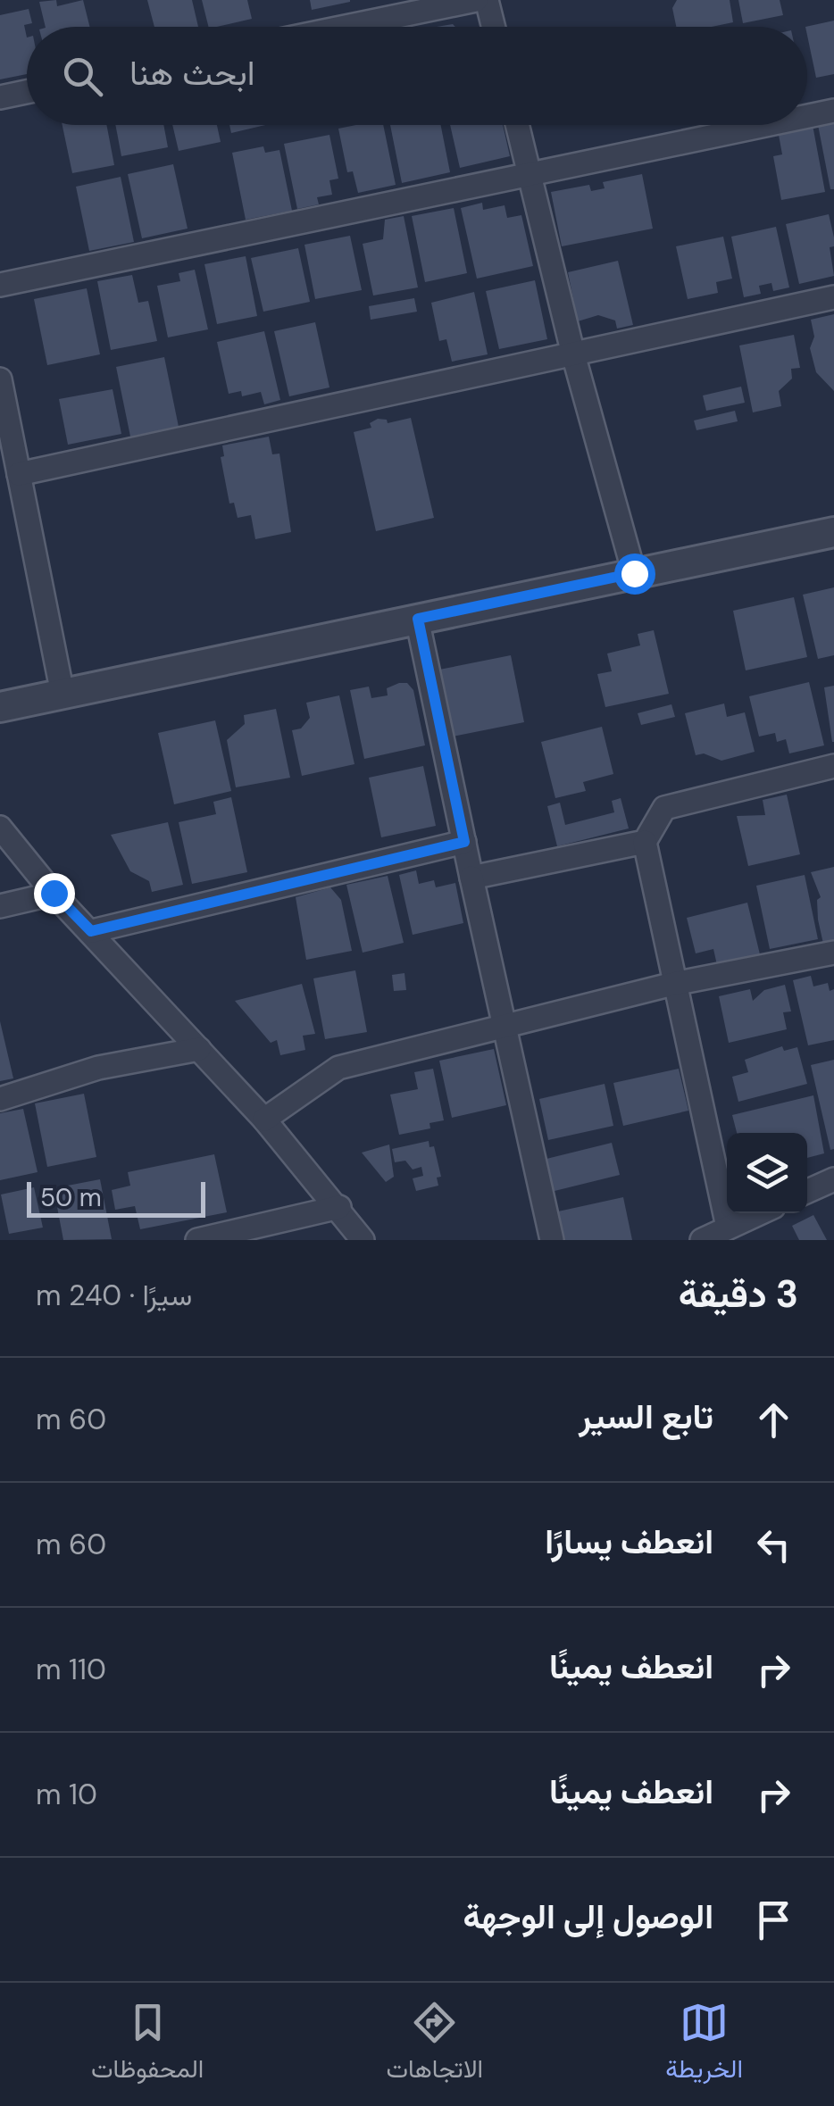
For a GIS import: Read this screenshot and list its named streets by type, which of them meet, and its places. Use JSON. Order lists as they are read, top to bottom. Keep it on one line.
{"scale_bar":"50 m","page":{"search":"ابحث هنا","scale":"50 m","heading":["3 دقيقة","سيرًا · 240 m"],"list":[["تابع السير","60 m"],["انعطف يسارًا","60 m"],["انعطف يمينًا","110 m"],["انعطف يمينًا","10 m"],"الوصول إلى الوجهة"],"nav":["الخريطة","الاتجاهات","المحفوظات"]}}
